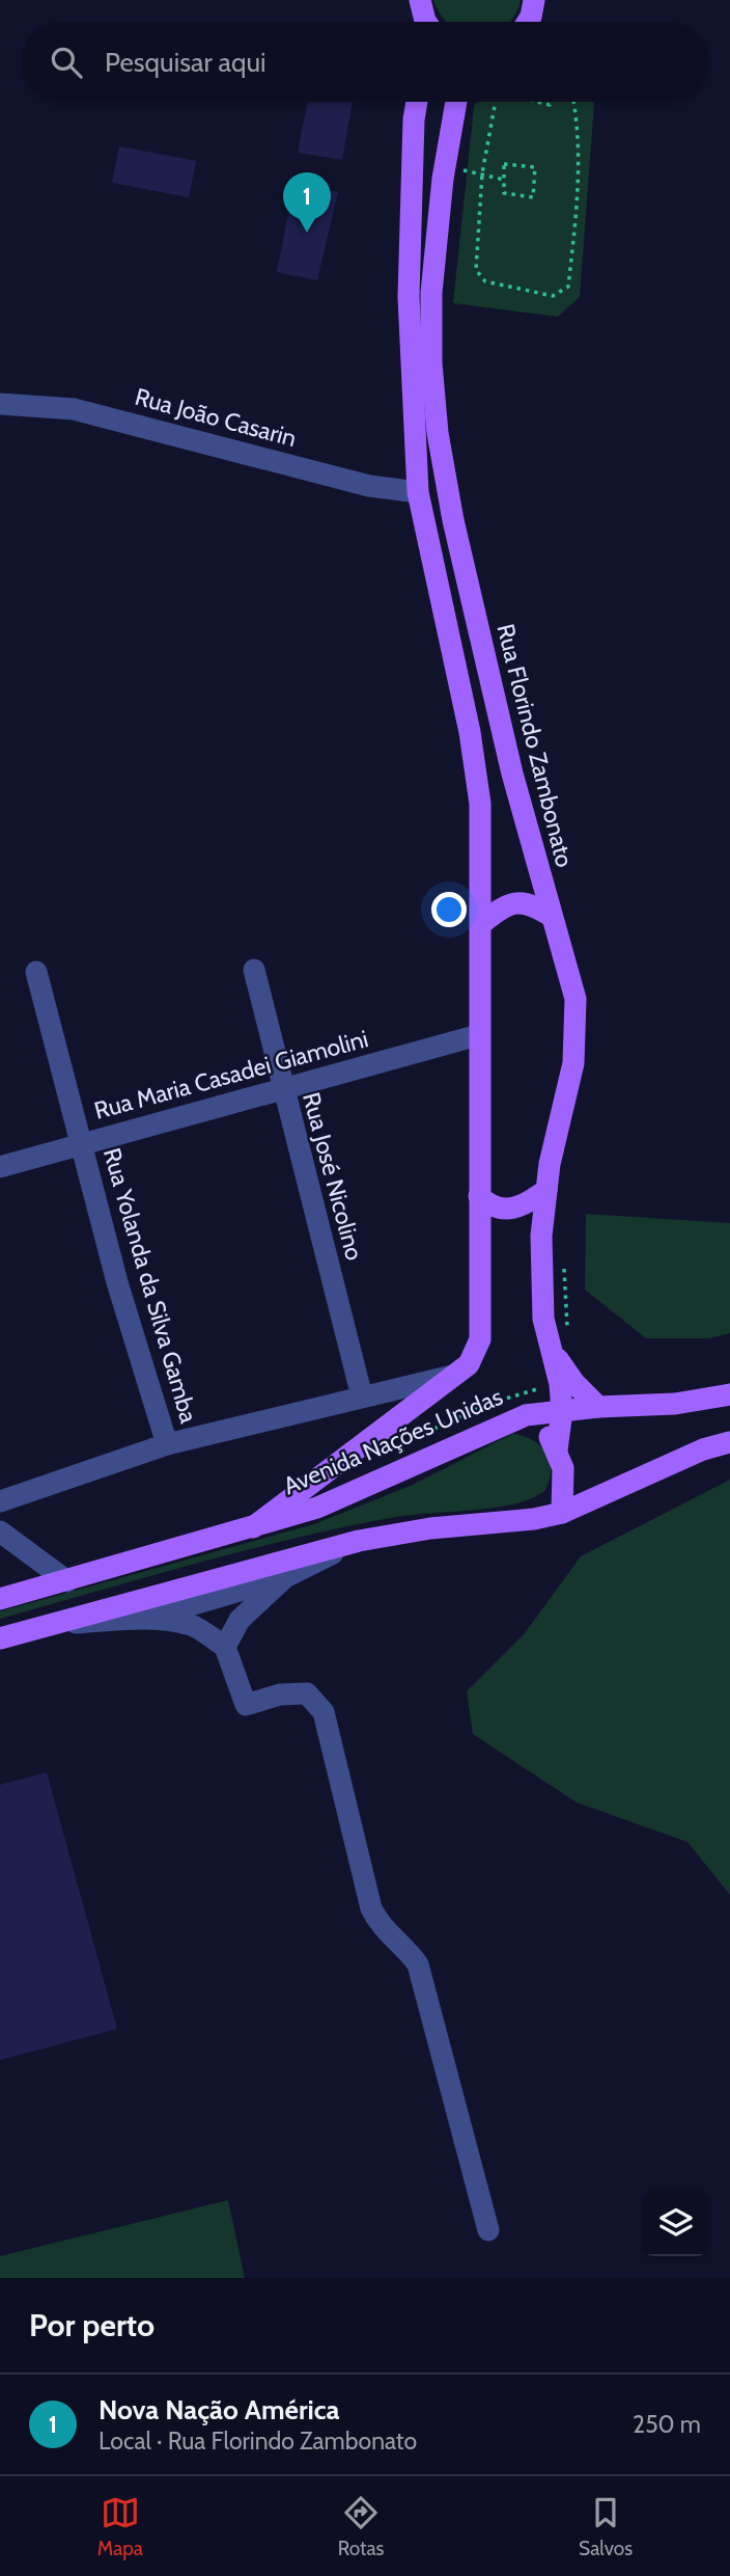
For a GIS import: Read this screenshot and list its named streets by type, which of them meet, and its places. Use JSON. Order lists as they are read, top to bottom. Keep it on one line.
{"streets":{"main road":["Rua Florindo Zambonato","Avenida Nações Unidas"],"street":["Rua João Casarin","Rua Maria Casadei Giamolini","Rua José Nicolino","Rua Yolanda da Silva Gamba"]},"crossings":[["Rua Florindo Zambonato","Avenida Nações Unidas"],["Rua Maria Casadei Giamolini","Rua José Nicolino"],["Rua Maria Casadei Giamolini","Rua Yolanda da Silva Gamba"]],"page":{"search":"Pesquisar aqui","pins":"1","heading":"Por perto","list":[{"mark":"1","name":"Nova Nação América","note":"Local · Rua Florindo Zambonato","value":"250 m"}],"nav":["Mapa","Rotas","Salvos"]}}
